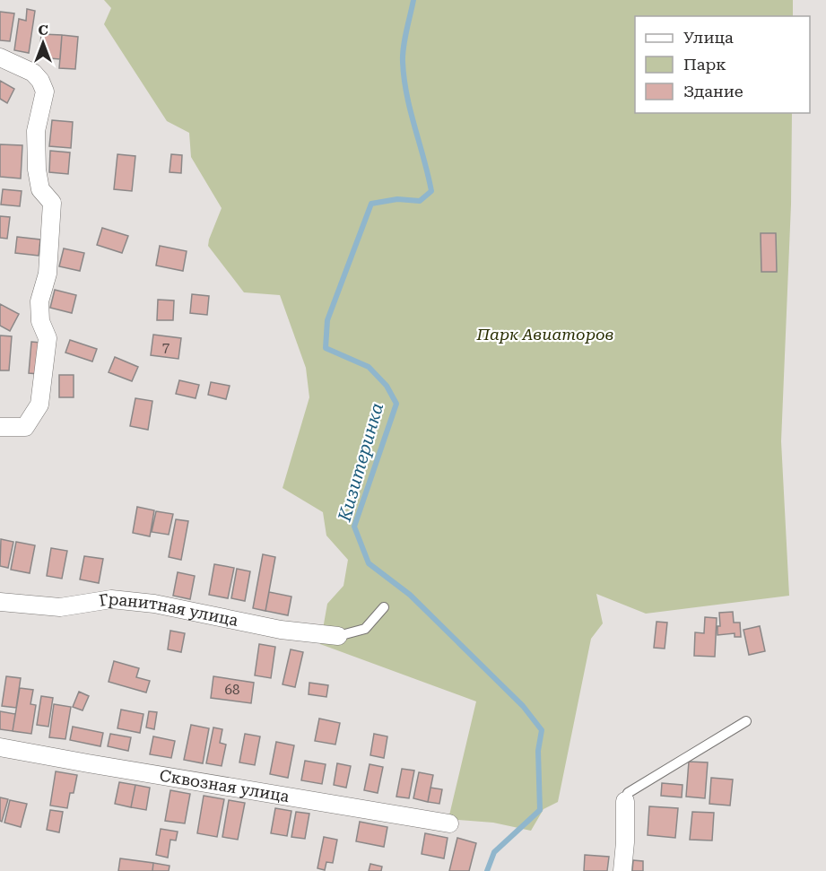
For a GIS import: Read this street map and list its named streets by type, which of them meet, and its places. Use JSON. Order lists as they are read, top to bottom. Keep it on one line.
{"streets":{"street":["Гранитная улица","Сквозная улица"]},"water":["Кизитеринка"],"parks":["Парк Авиаторов"],"house_numbers":["7","68"],"legend":["Улица","Парк","Здание"],"north":"top"}
